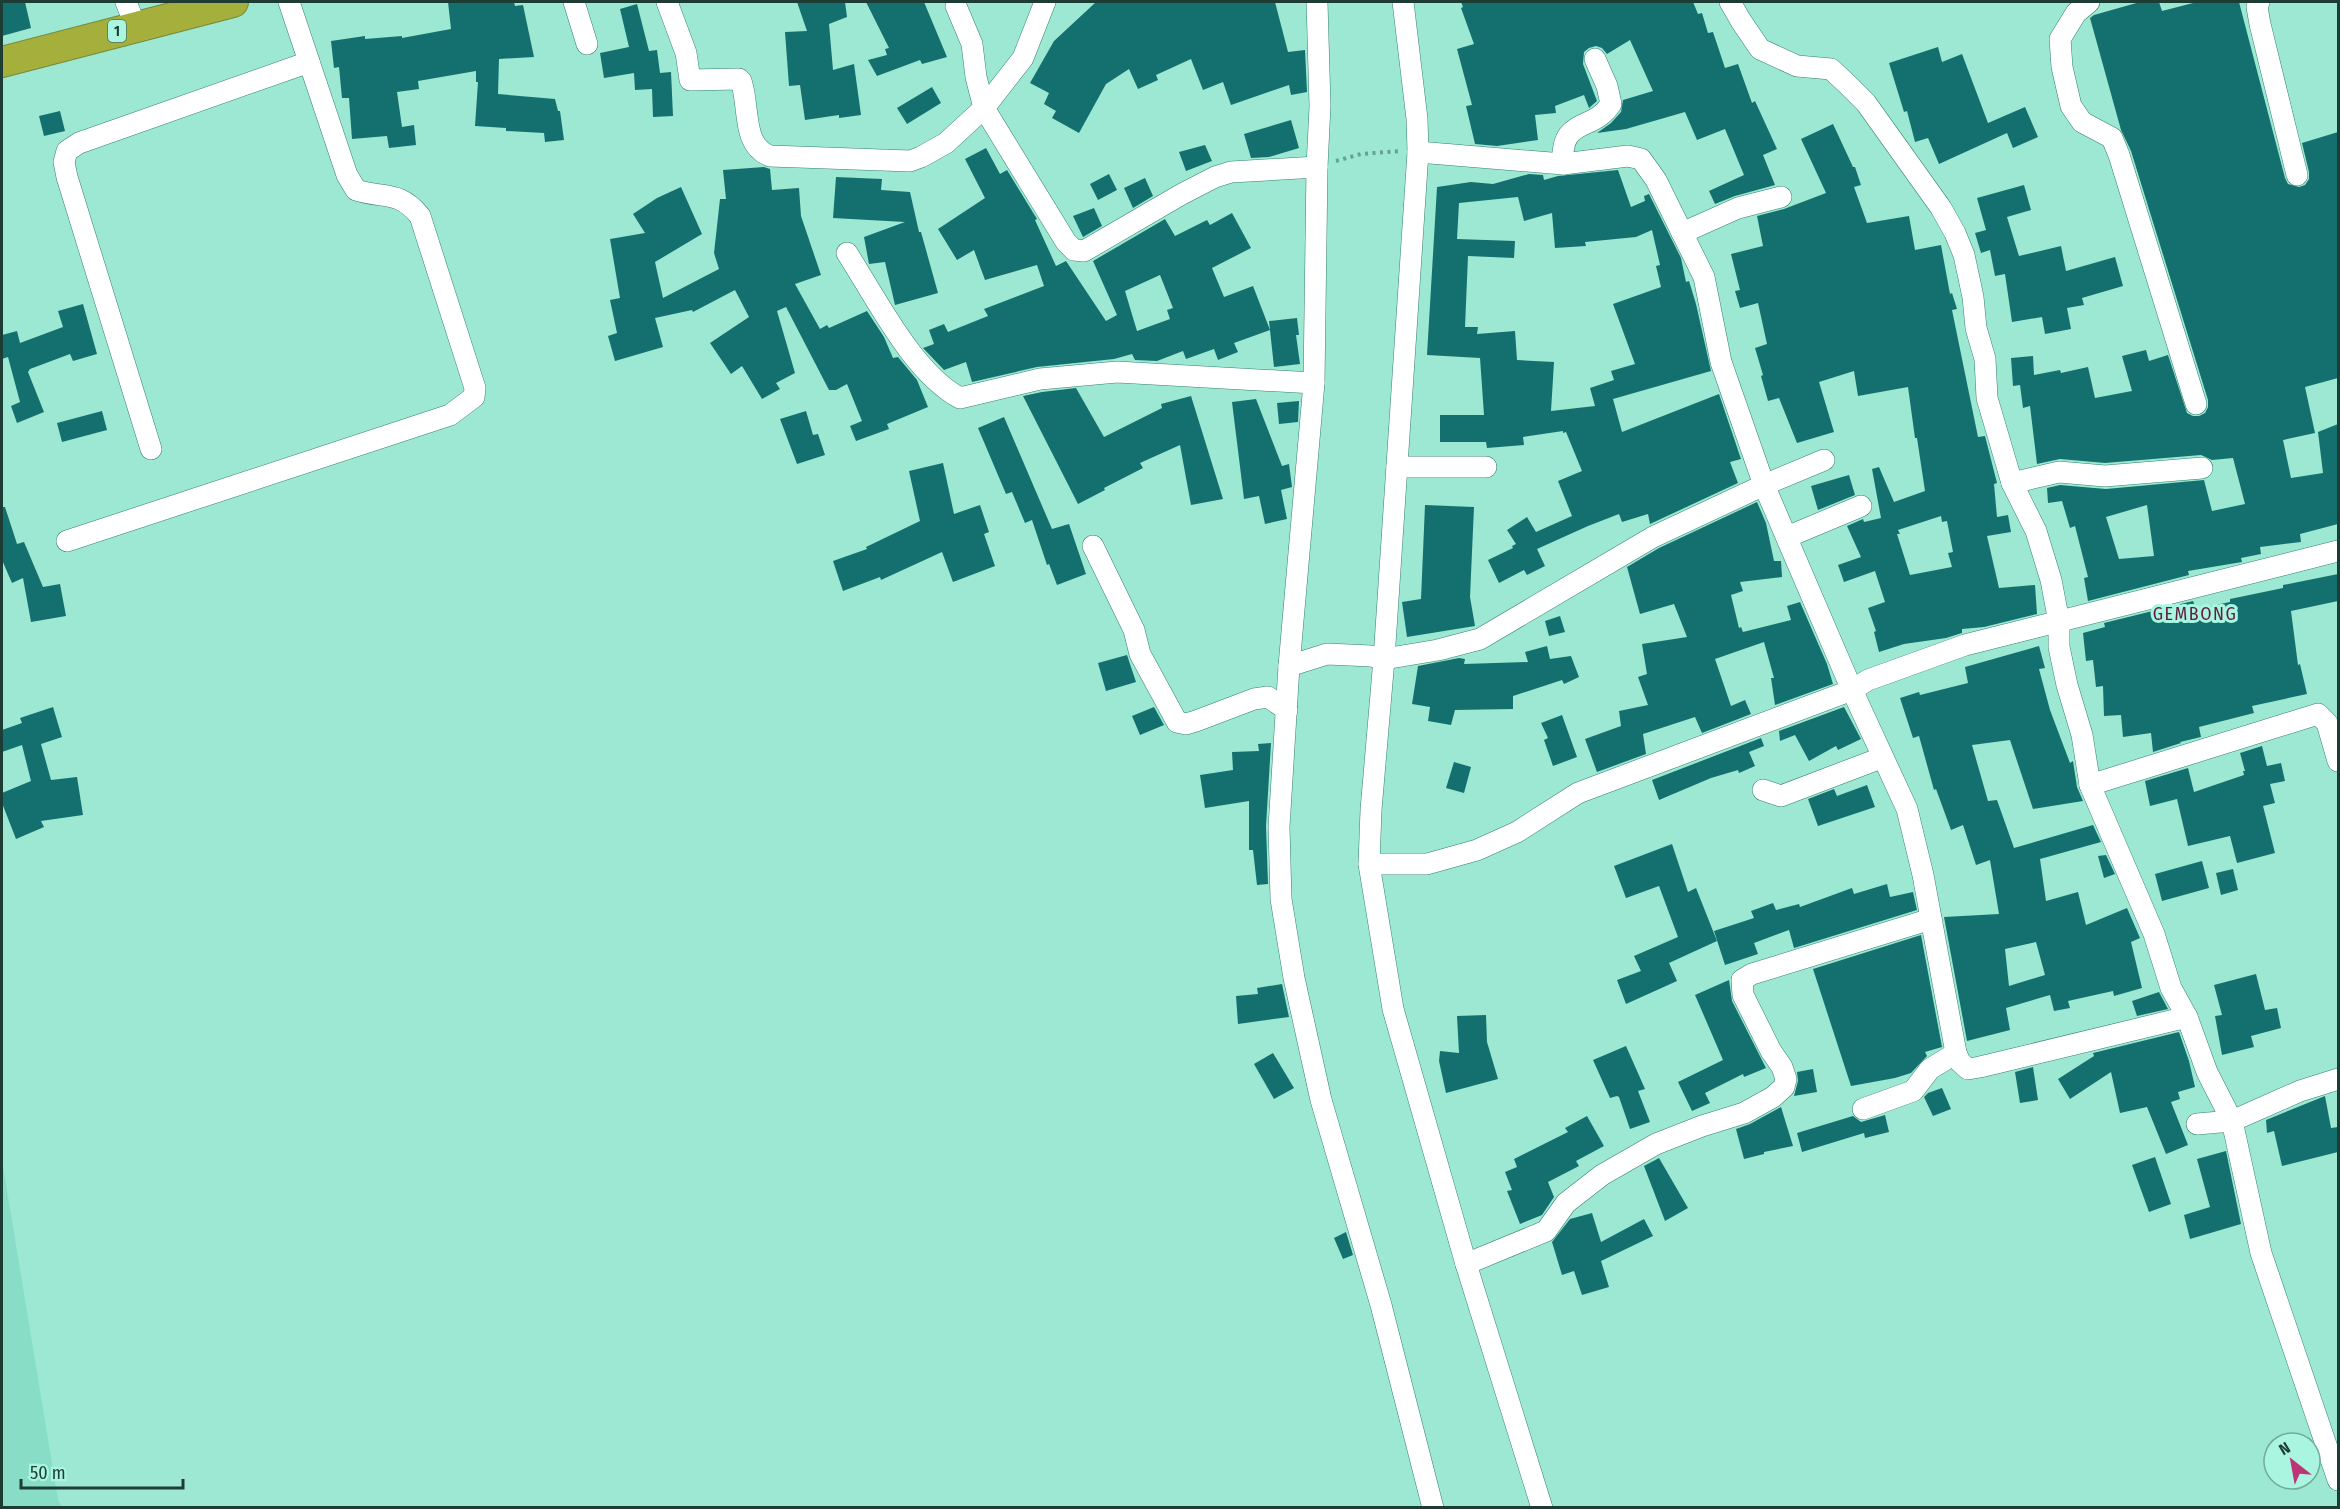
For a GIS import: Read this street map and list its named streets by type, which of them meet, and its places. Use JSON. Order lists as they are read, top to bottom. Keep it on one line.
{"streets":{"highway":["1"]},"districts":["GEMBONG"],"scale_bar":"50 m","north":"top left"}
